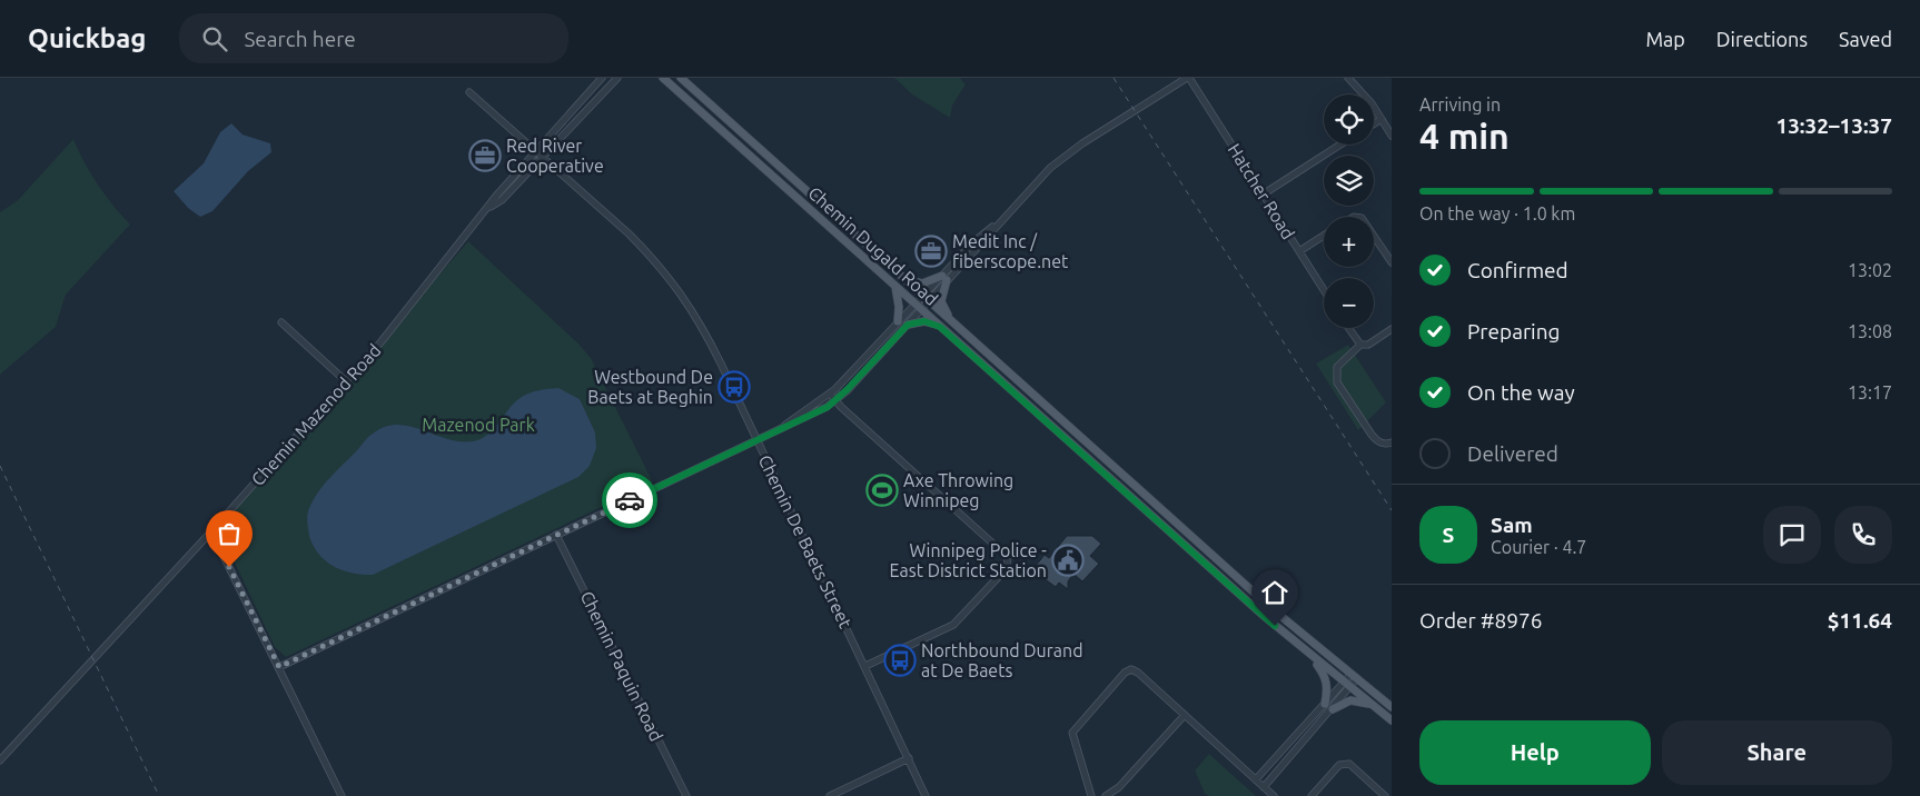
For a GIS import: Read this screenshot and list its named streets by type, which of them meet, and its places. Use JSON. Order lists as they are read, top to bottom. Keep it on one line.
{"streets":{"main road":["Chemin Dugald Road"],"street":["Hatcher Road","Chemin Mazenod Road","Chemin De Baets Street","Chemin Paquin Road"]},"crossings":[["Chemin Mazenod Road","Chemin De Baets Street"]],"parks":["Mazenod Park"],"places":{"office":["Red River Cooperative","Medit Inc / fiberscope.net"],"bus stop":["Westbound De Baets at Beghin","Northbound Durand at De Baets"],"sports":["Axe Throwing Winnipeg"],"public building":["Winnipeg Police - East District Station"]},"page":{"header":"Quickbag","search":"Search here","nav":["Map","Directions","Saved"],"heading":["4 min","Arriving in","13:32–13:37"],"panel":["Sam","Courier · 4.7","Order #8976","$11.64"],"map_buttons":["+","−"],"bar":"On the way · 1.0 km","list":[["Confirmed","13:02"],["Preparing","13:08"],["On the way","13:17"],"Delivered"],"round":"S","buttons":["Help","Share"]}}
